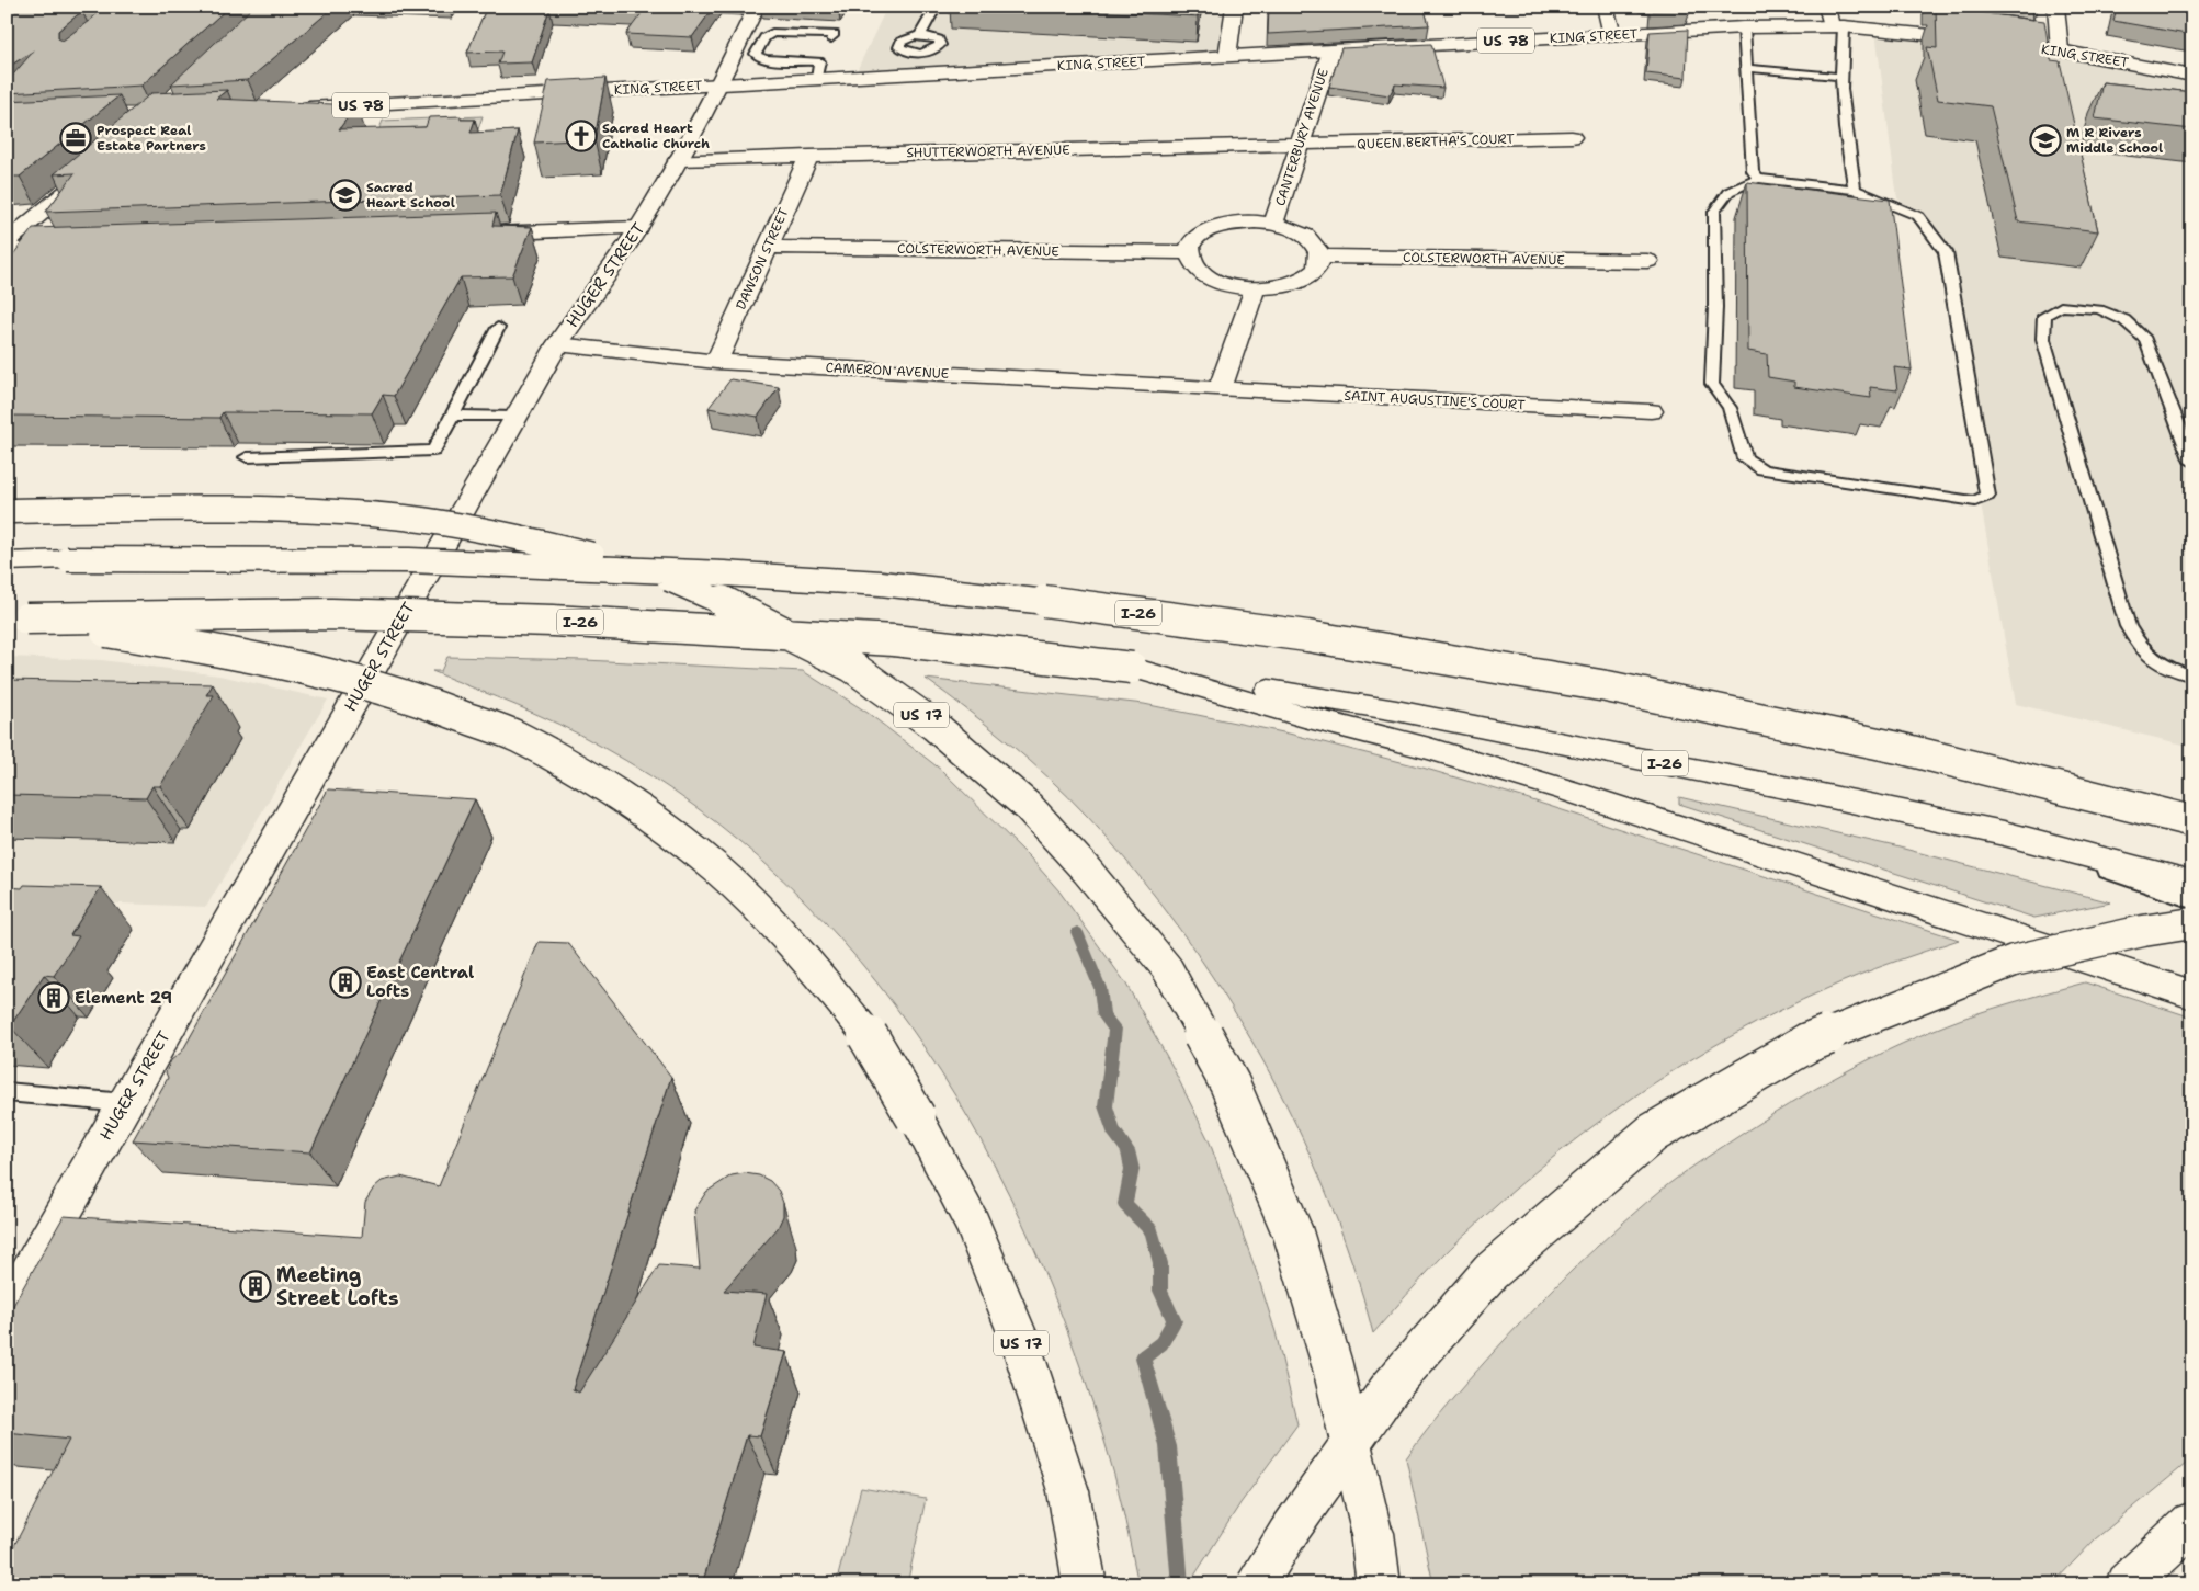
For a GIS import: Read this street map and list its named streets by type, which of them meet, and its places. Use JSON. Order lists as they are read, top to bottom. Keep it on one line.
{"streets":{"main road":["KING STREET","US 78","CANTERBURY AVENUE","QUEEN BERTHA'S COURT","SHUTTERWORTH AVENUE","COLSTERWORTH AVENUE","DAWSON STREET","HUGER STREET","CAMERON AVENUE","SAINT AUGUSTINE'S COURT","I-26","US 17"]},"crossings":[["KING STREET","CANTERBURY AVENUE"],["KING STREET","HUGER STREET"],["CANTERBURY AVENUE","QUEEN BERTHA'S COURT"],["CANTERBURY AVENUE","SHUTTERWORTH AVENUE"],["QUEEN BERTHA'S COURT","SHUTTERWORTH AVENUE"],["SHUTTERWORTH AVENUE","DAWSON STREET"],["SHUTTERWORTH AVENUE","HUGER STREET"],["COLSTERWORTH AVENUE","DAWSON STREET"],["DAWSON STREET","CAMERON AVENUE"],["HUGER STREET","CAMERON AVENUE"],["CAMERON AVENUE","SAINT AUGUSTINE'S COURT"],["I-26","US 17"]],"places":{"church":["Sacred Heart Catholic Church"],"office":["Prospect Real Estate Partners"],"school or university":["M R Rivers Middle School","Sacred Heart School"],"building":["East Central Lofts","Element 29","Meeting Street Lofts"]}}
